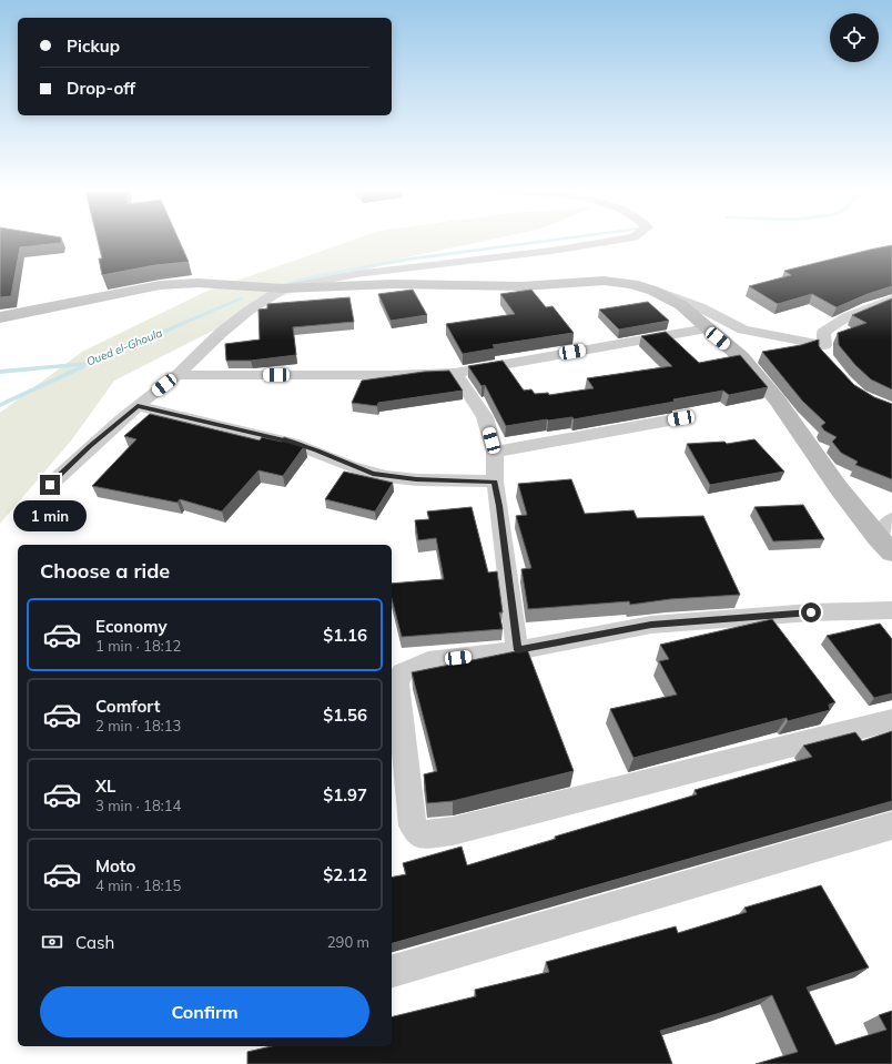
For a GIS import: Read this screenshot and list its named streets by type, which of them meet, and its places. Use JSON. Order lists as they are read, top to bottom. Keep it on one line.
{"water":["Oued el-Ghoula"],"page":{"banner":["Pickup","Drop-off"],"bubble":"1 min","heading":"Choose a ride","list":[{"name":"Economy","note":"1 min · 18:12","value":"$1.16"},{"name":"Comfort","note":"2 min · 18:13","value":"$1.56"},{"name":"XL","note":"3 min · 18:14","value":"$1.97"},{"name":"Moto","note":"4 min · 18:15","value":"$2.12"}],"pay":["Cash","290 m"],"buttons":"Confirm"}}
